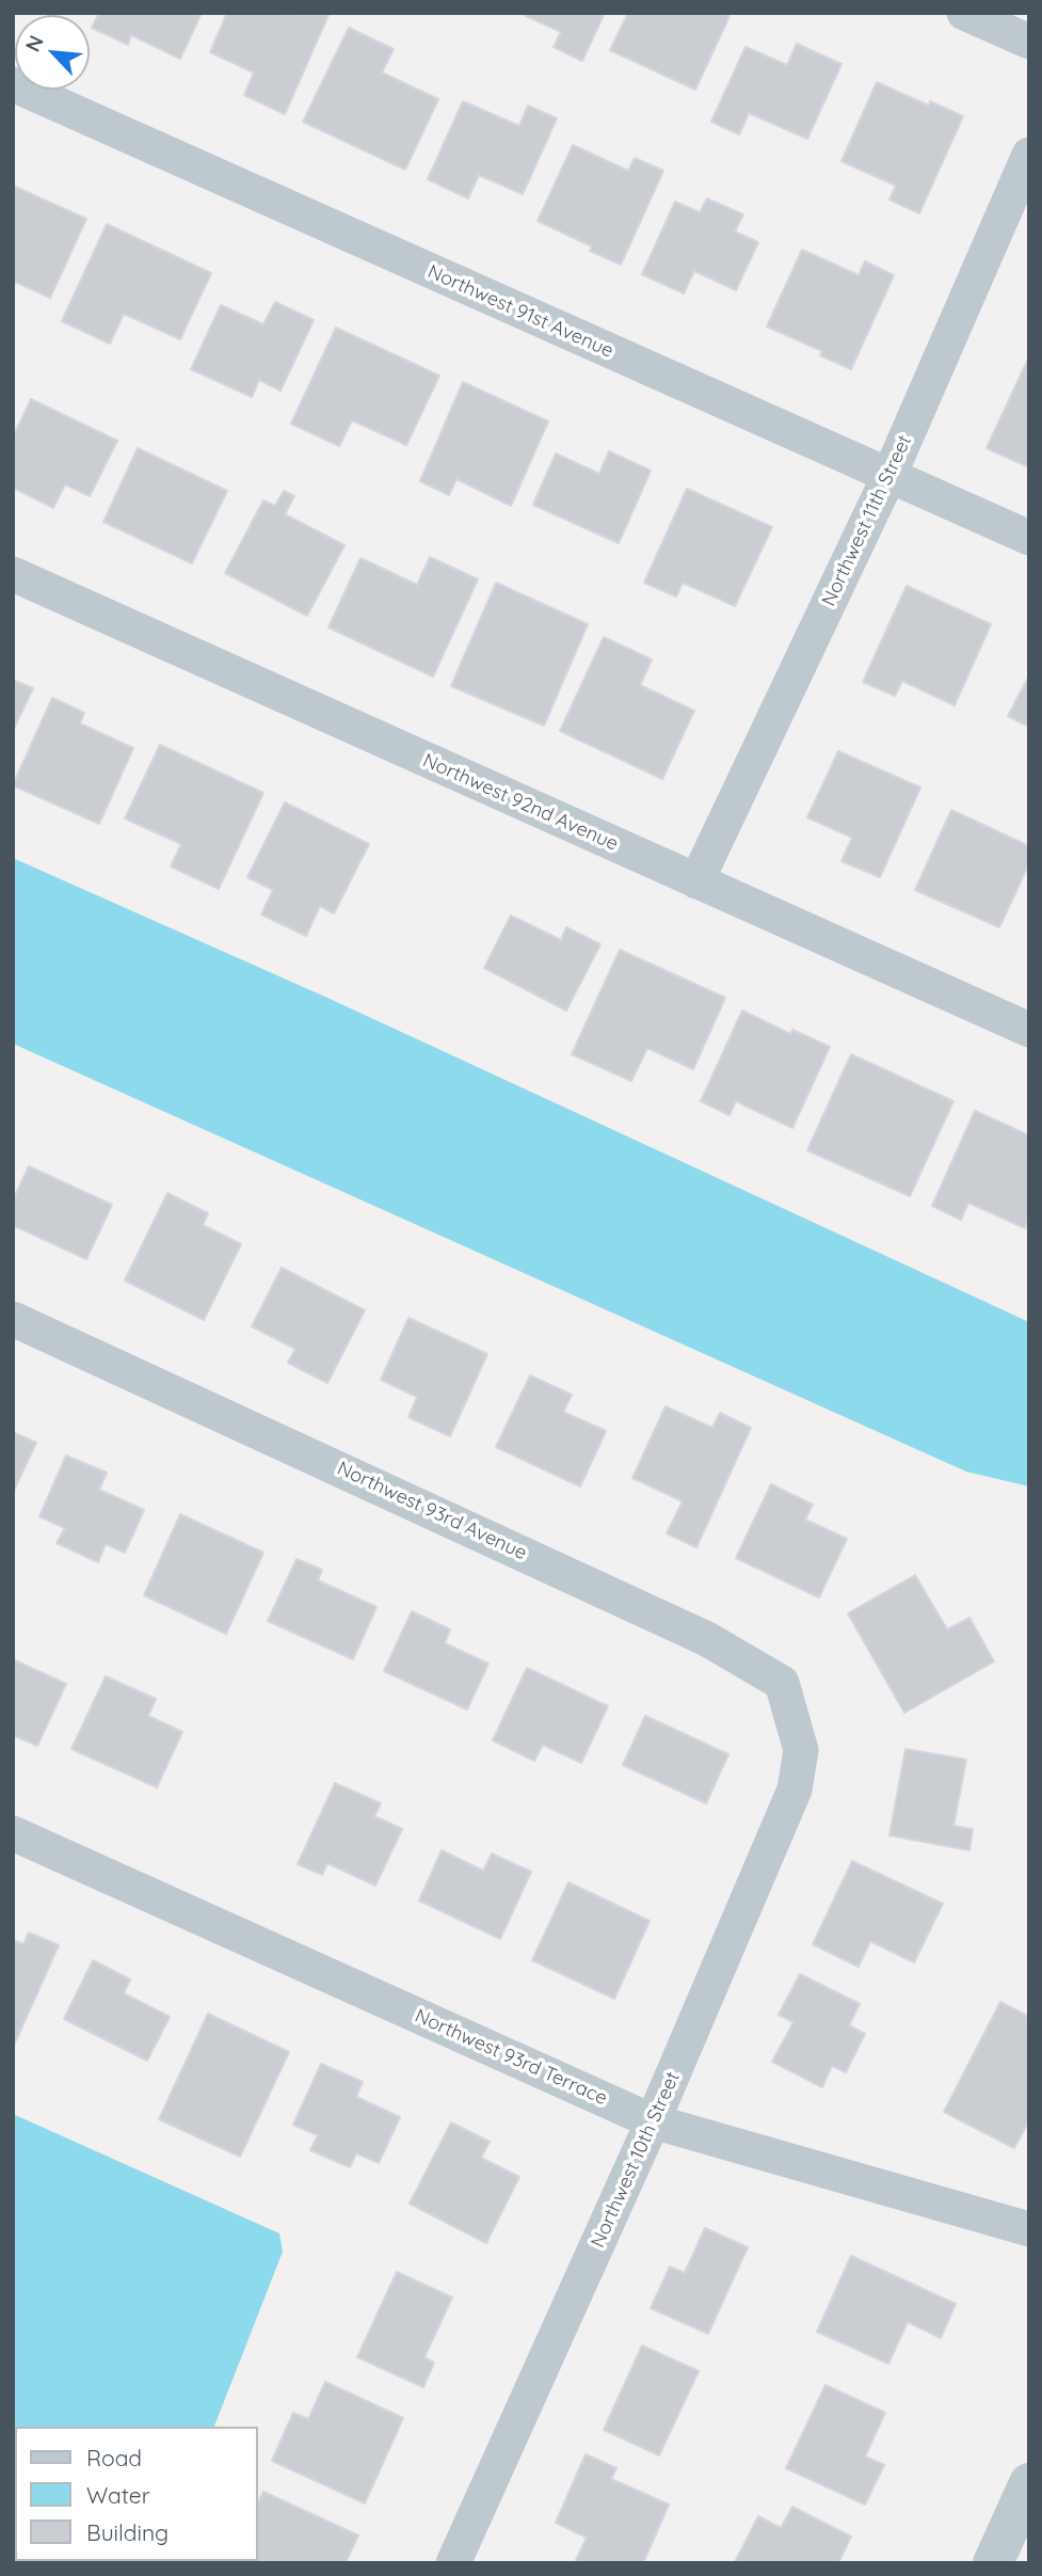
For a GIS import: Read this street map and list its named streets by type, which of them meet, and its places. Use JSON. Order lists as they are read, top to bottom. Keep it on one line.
{"streets":{"street":["Northwest 91st Avenue","Northwest 11th Street","Northwest 92nd Avenue","Northwest 93rd Avenue","Northwest 93rd Terrace","Northwest 10th Street"]},"crossings":[["Northwest 91st Avenue","Northwest 11th Street"],["Northwest 11th Street","Northwest 92nd Avenue"],["Northwest 93rd Avenue","Northwest 10th Street"],["Northwest 93rd Terrace","Northwest 10th Street"]],"legend":["Road","Water","Building"],"north":"top left"}
